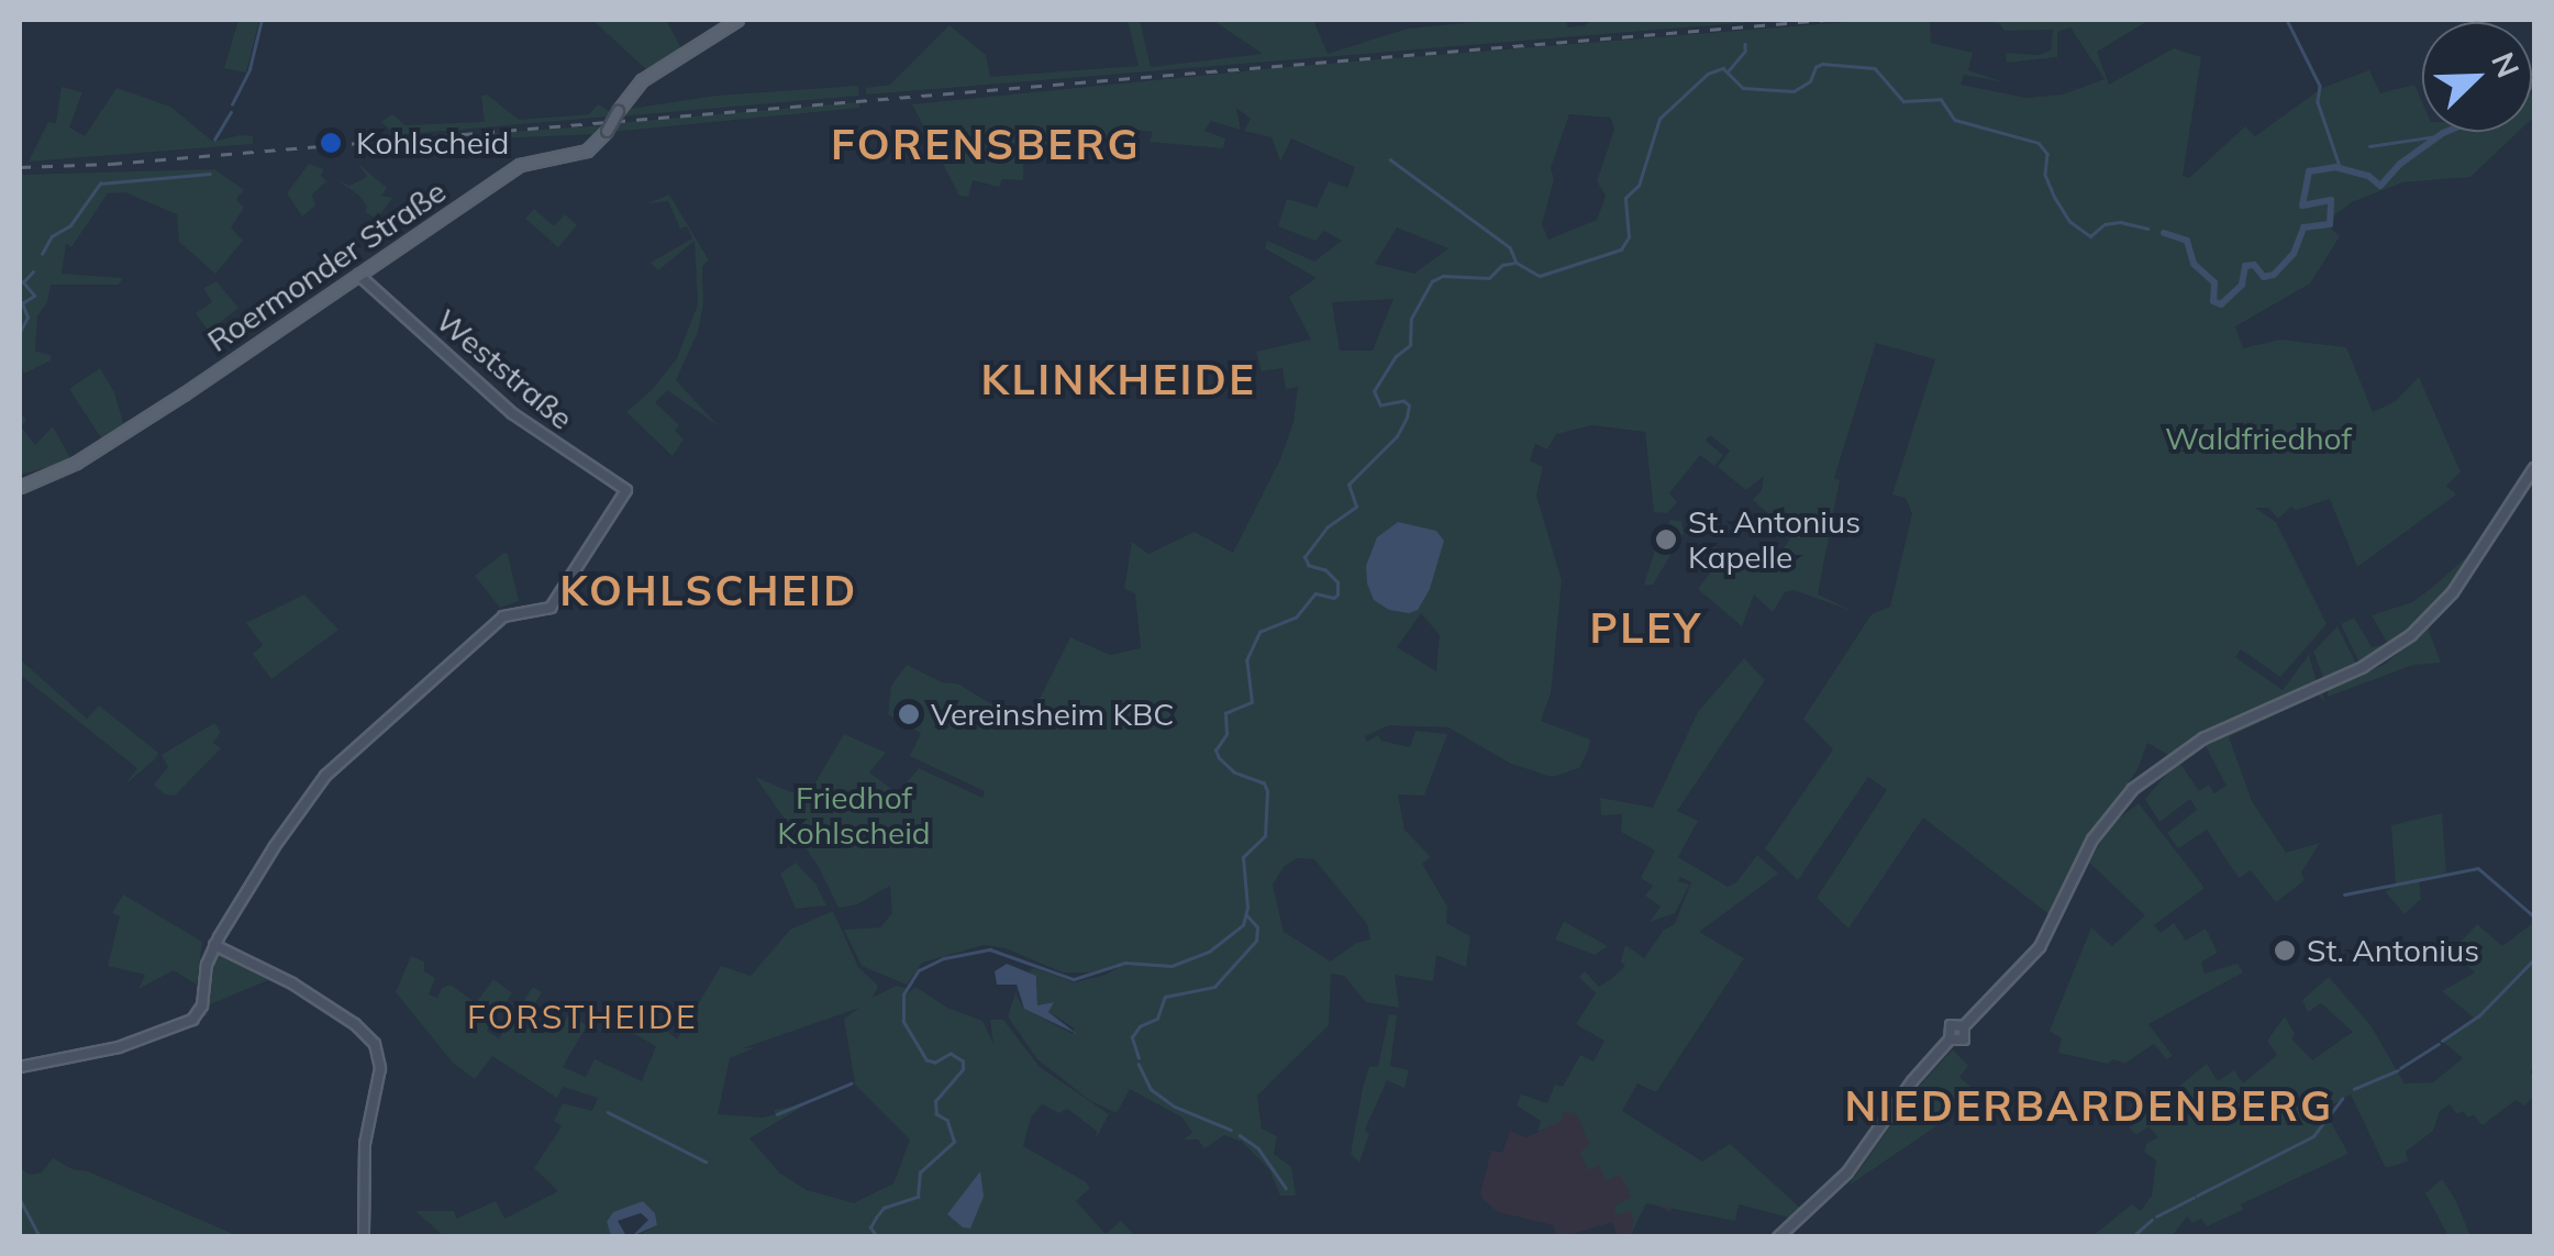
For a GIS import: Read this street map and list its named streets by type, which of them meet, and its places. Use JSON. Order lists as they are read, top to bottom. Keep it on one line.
{"streets":{"main road":["Roermonder Straße","Weststraße"]},"crossings":[["Roermonder Straße","Weststraße"]],"districts":["FORENSBERG","KLINKHEIDE","KOHLSCHEID","PLEY","FORSTHEIDE","NIEDERBARDENBERG"],"parks":["Waldfriedhof","Friedhof Kohlscheid"],"places":["Kohlscheid","St. Antonius Kapelle","Vereinsheim KBC","St. Antonius"],"north":"top right"}
